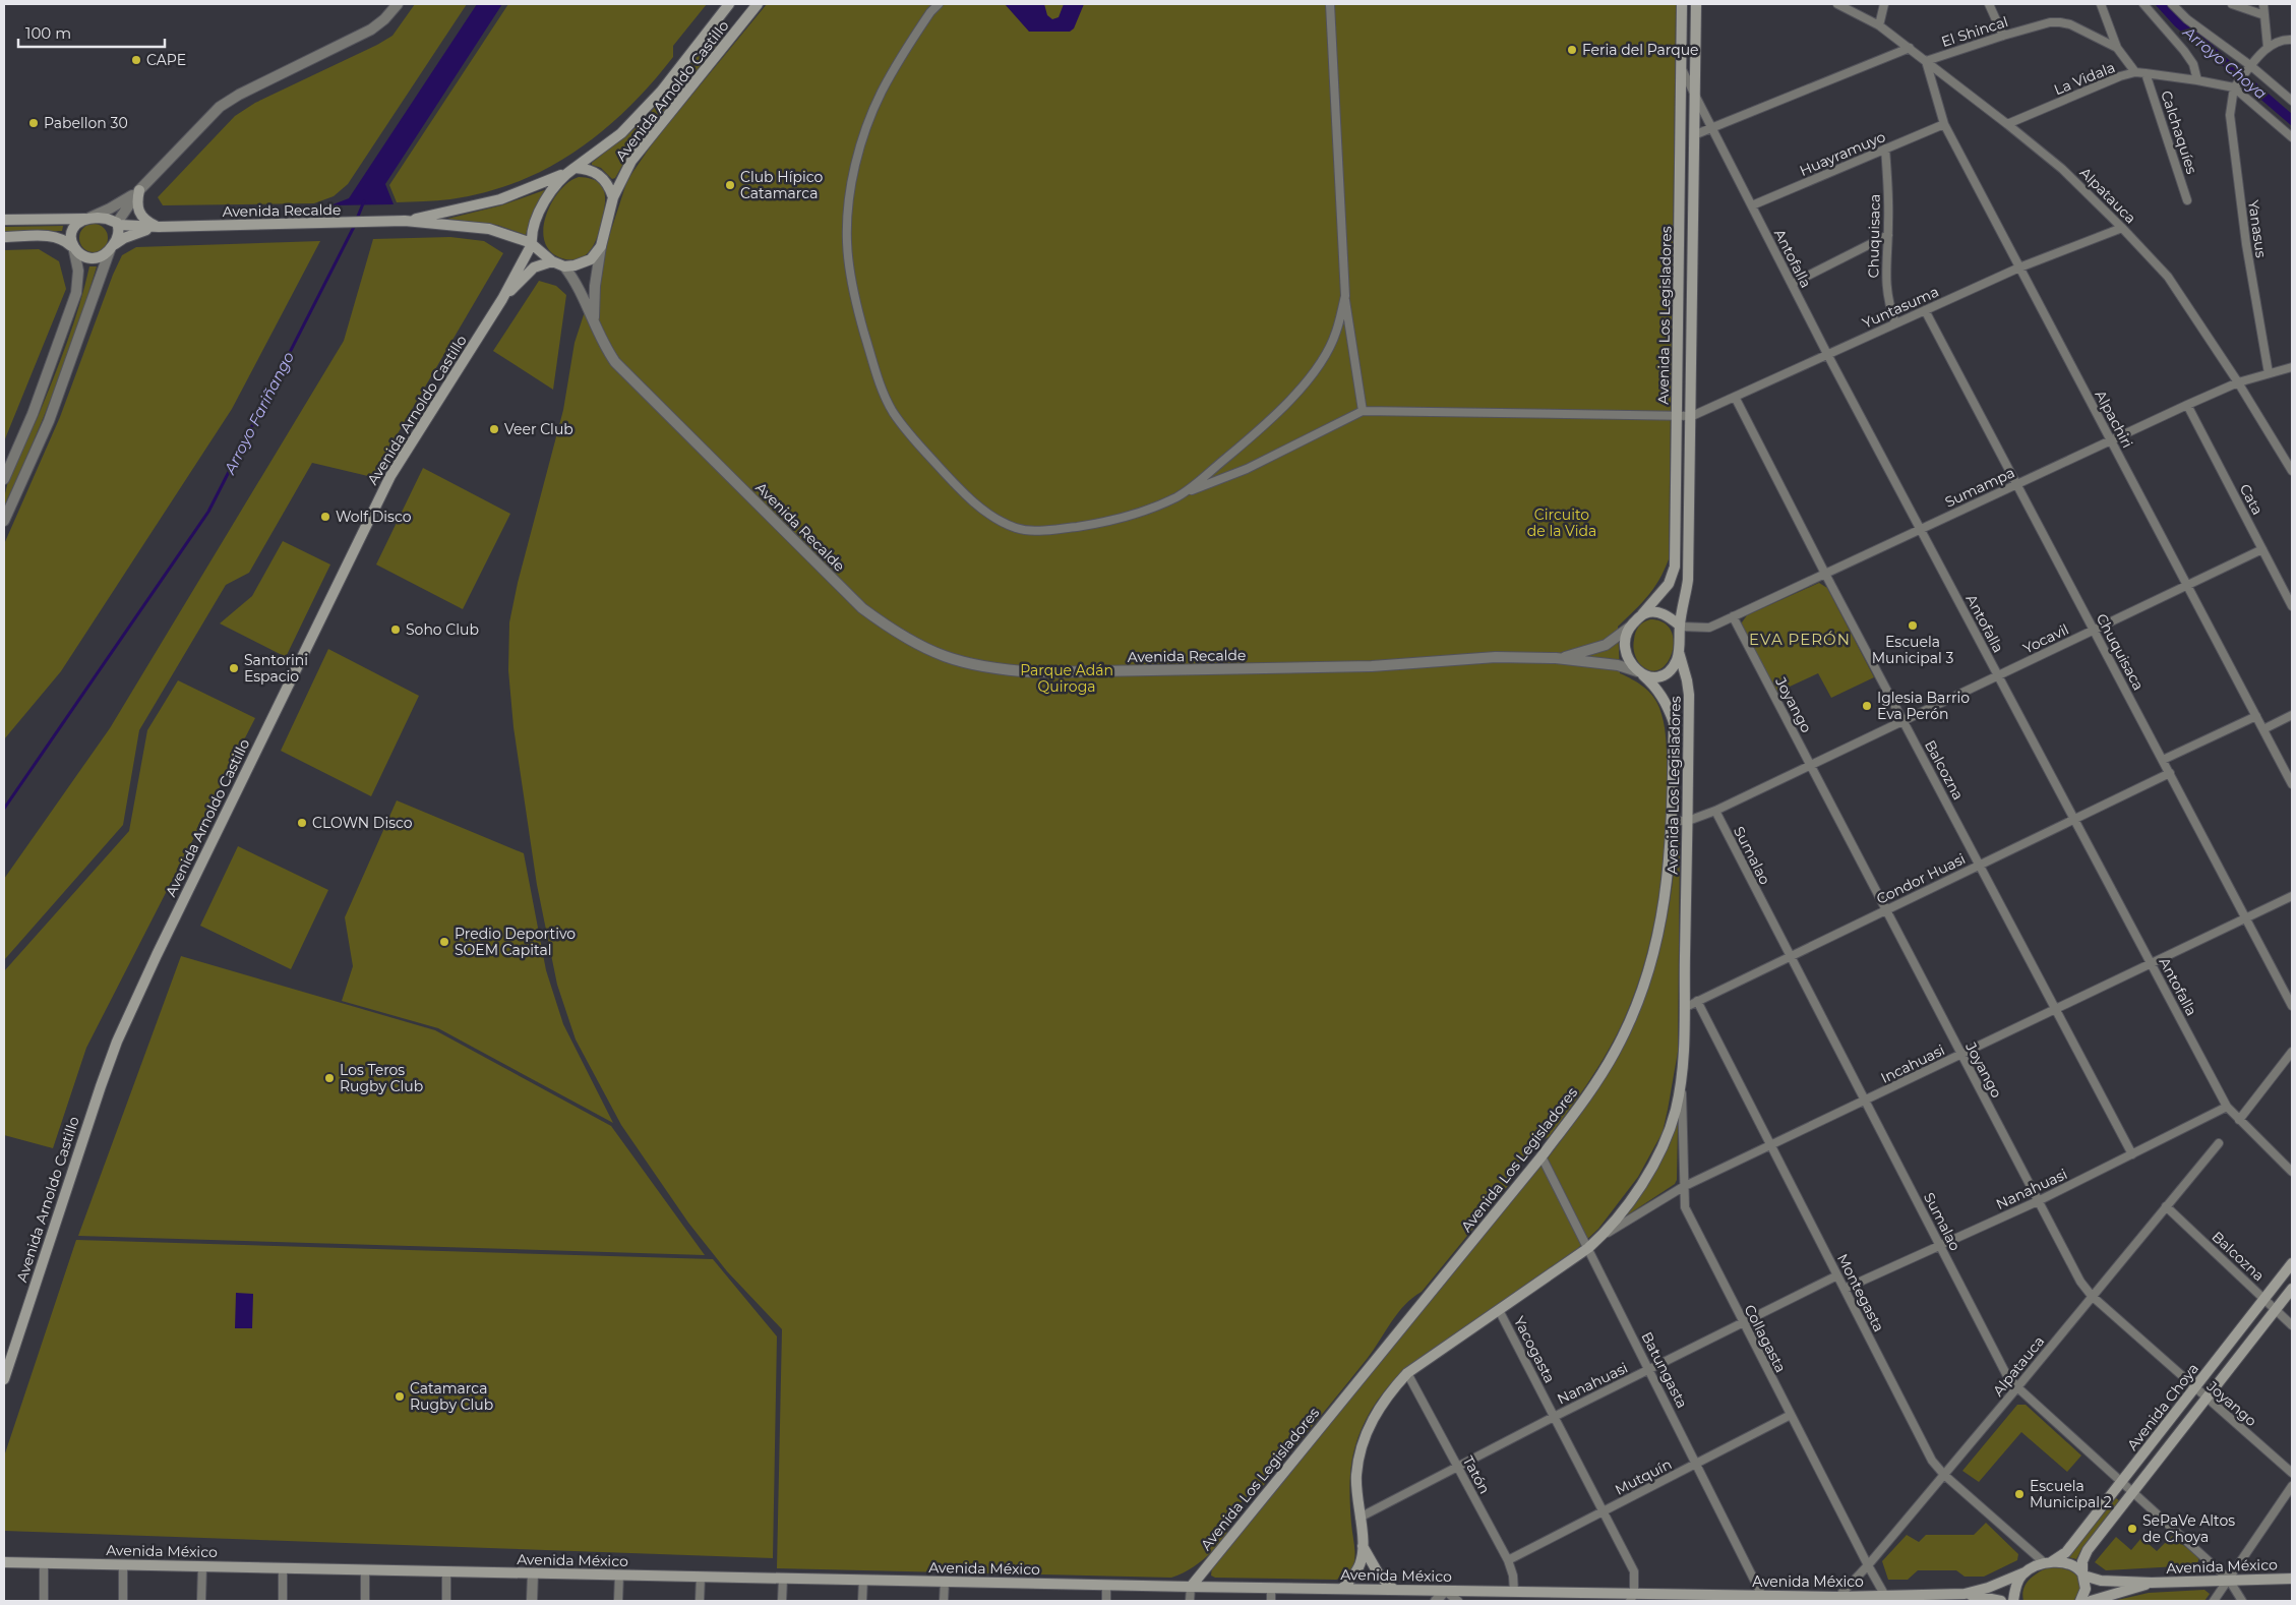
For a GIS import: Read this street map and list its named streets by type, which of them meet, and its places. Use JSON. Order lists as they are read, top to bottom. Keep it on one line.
{"streets":{"main road":["Avenida Arnoldo Castillo","Avenida Recalde","Avenida Los Legisladores","Avenida Choya","Avenida México"],"street":["El Shincal","La Vidala","Calchaquíes","Huayramuyo","Alpatauca","Yanasus","Chuquisaca","Antofalla","Yuntasuma","Alpachiri","Sumampa","Cata","Yocavil","Joyango","Balcozna","Sumalao","Condor Huasi","Incahuasi","Nanahuasi","Montegasta","Collagasta","Yacogasta","Batungasta","Tatón","Mutquín"]},"crossings":[["El Shincal","La Vidala"],["El Shincal","Alpatauca"],["El Shincal","Alpachiri"],["La Vidala","Calchaquíes"],["La Vidala","Alpatauca"],["La Vidala","Yanasus"],["Avenida Arnoldo Castillo","Avenida Recalde"],["Huayramuyo","Chuquisaca"],["Huayramuyo","Antofalla"],["Huayramuyo","Alpachiri"],["Alpatauca","Yuntasuma"],["Alpatauca","Alpachiri"],["Alpatauca","Sumampa"],["Alpatauca","Joyango"],["Alpatauca","Balcozna"],["Alpatauca","Sumalao"],["Alpatauca","Montegasta"],["Alpatauca","Collagasta"],["Alpatauca","Avenida México"],["Avenida Recalde","Avenida Los Legisladores"],["Avenida Recalde","Sumampa"],["Yanasus","Sumampa"],["Chuquisaca","Yuntasuma"],["Chuquisaca","Sumampa"],["Chuquisaca","Yocavil"],["Chuquisaca","Condor Huasi"],["Chuquisaca","Incahuasi"],["Antofalla","Yuntasuma"],["Antofalla","Avenida Los Legisladores"],["Antofalla","Sumampa"],["Antofalla","Yocavil"],["Antofalla","Condor Huasi"],["Antofalla","Incahuasi"],["Antofalla","Nanahuasi"],["Yuntasuma","Avenida Los Legisladores"],["Yuntasuma","Alpachiri"],["Yuntasuma","Balcozna"],["Avenida Los Legisladores","Sumampa"],["Avenida Los Legisladores","Yocavil"],["Avenida Los Legisladores","Condor Huasi"],["Avenida Los Legisladores","Incahuasi"],["Avenida Los Legisladores","Nanahuasi"],["Avenida Los Legisladores","Collagasta"],["Avenida Los Legisladores","Yacogasta"],["Avenida Los Legisladores","Batungasta"],["Avenida Los Legisladores","Tatón"],["Avenida Los Legisladores","Avenida México"],["Alpachiri","Sumampa"],["Alpachiri","Yocavil"],["Sumampa","Cata"],["Sumampa","Joyango"],["Sumampa","Balcozna"],["Cata","Yocavil"],["Yocavil","Joyango"],["Yocavil","Balcozna"],["Yocavil","Sumalao"],["Joyango","Condor Huasi"],["Joyango","Incahuasi"],["Joyango","Nanahuasi"],["Joyango","Avenida Choya"],["Balcozna","Condor Huasi"],["Balcozna","Incahuasi"],["Balcozna","Nanahuasi"],["Balcozna","Avenida Choya"],["Sumalao","Condor Huasi"],["Sumalao","Incahuasi"],["Sumalao","Nanahuasi"],["Sumalao","Avenida Choya"],["Sumalao","Avenida México"],["Condor Huasi","Montegasta"],["Incahuasi","Montegasta"],["Incahuasi","Collagasta"],["Nanahuasi","Montegasta"],["Nanahuasi","Collagasta"],["Nanahuasi","Yacogasta"],["Nanahuasi","Batungasta"],["Nanahuasi","Tatón"],["Montegasta","Avenida Choya"],["Montegasta","Avenida México"],["Collagasta","Mutquín"],["Collagasta","Avenida México"],["Yacogasta","Mutquín"],["Yacogasta","Avenida México"],["Batungasta","Mutquín"],["Batungasta","Avenida México"],["Avenida Choya","Avenida México"],["Tatón","Mutquín"],["Tatón","Avenida México"]],"districts":["EVA PERÓN"],"water":["Arroyo Choya","Arroyo Fariñango"],"parks":["Circuito de la Vida","Parque Adán Quiroga"],"places":["Feria del Parque","CAPE","Pabellon 30","Club Hípico Catamarca","Veer Club","Wolf Disco","Escuela Municipal 3","Soho Club","Santorini Espacio","Iglesia Barrio Eva Perón","CLOWN Disco","Predio Deportivo SOEM Capital","Los Teros Rugby Club","Catamarca Rugby Club","Escuela Municipal 2","SePaVe Altos de Choya"],"scale_bar":"100 m"}
